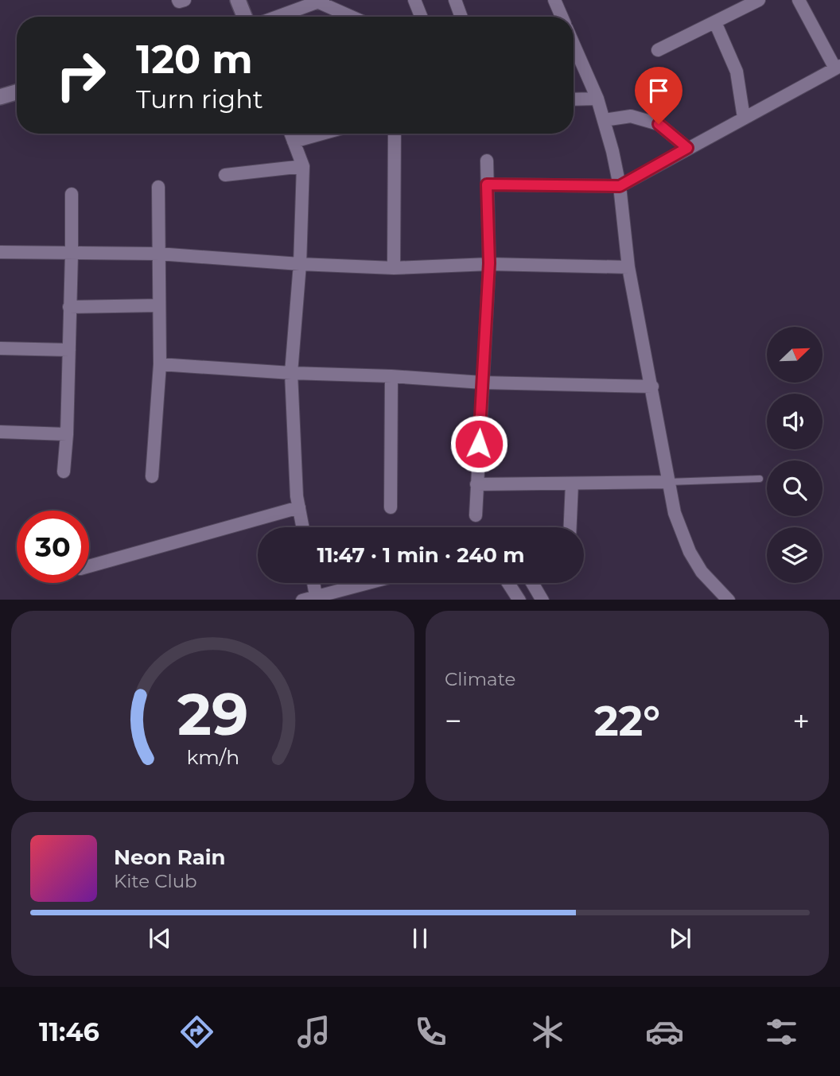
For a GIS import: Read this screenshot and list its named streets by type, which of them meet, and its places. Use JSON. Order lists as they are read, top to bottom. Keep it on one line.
{"north":"top right","page":{"turn":["120 m","Turn right"],"limit":"30","trip":"11:47 · 1 min · 240 m","tile":"Climate","heat":["−","22°","+"],"song":["Neon Rain","Kite Club"],"tabs":"11:46","gauge":["29","km/h"]}}
